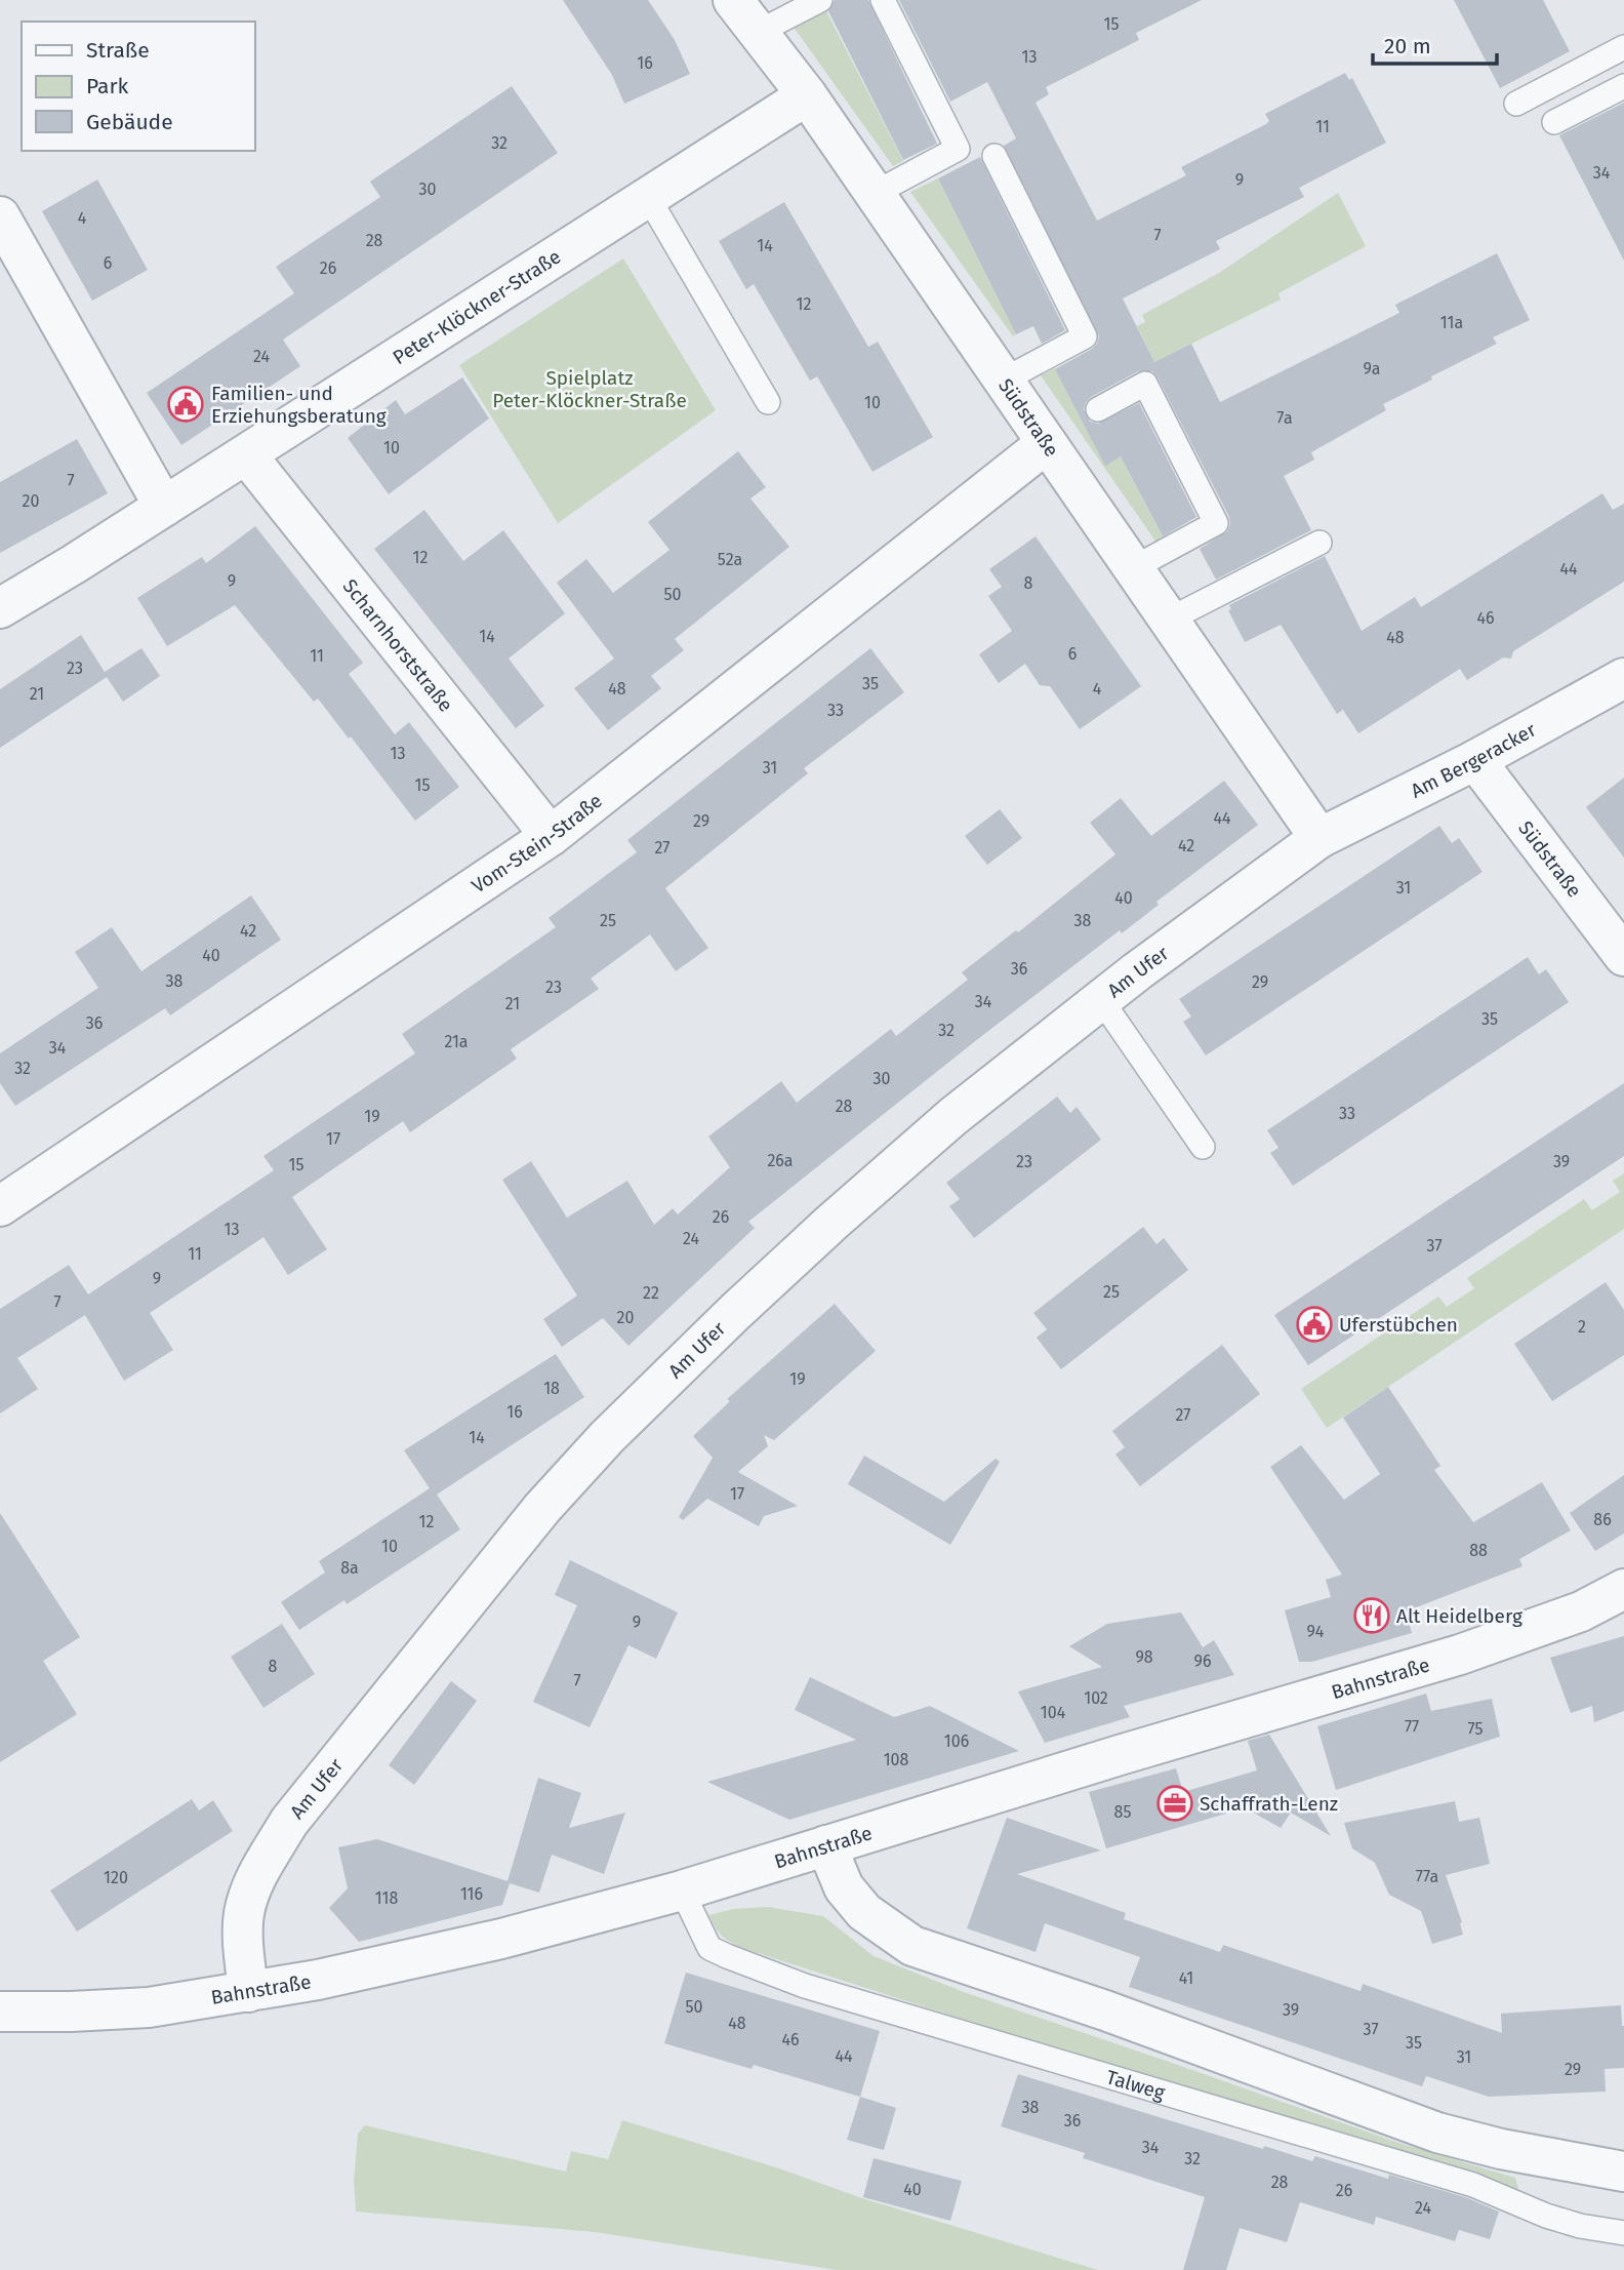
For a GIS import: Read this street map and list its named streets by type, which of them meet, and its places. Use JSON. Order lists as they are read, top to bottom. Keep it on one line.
{"streets":{"street":["Peter-Klöckner-Straße","Südstraße","Scharnhorststraße","Am Bergeracker","Vom-Stein-Straße","Am Ufer","Bahnstraße"],"lane":["Talweg"]},"crossings":[["Peter-Klöckner-Straße","Südstraße"],["Peter-Klöckner-Straße","Scharnhorststraße"],["Südstraße","Am Bergeracker"],["Südstraße","Vom-Stein-Straße"],["Südstraße","Am Ufer"],["Scharnhorststraße","Vom-Stein-Straße"],["Am Bergeracker","Am Ufer"],["Am Ufer","Bahnstraße"],["Bahnstraße","Talweg"]],"parks":["Spielplatz Peter-Klöckner-Straße"],"places":{"public building":["Familien- und Erziehungsberatung","Uferstübchen"],"restaurant":["Alt Heidelberg"],"office":["Schaffrath-Lenz"]},"house_numbers":["15","13","16","11","32","34","9","30","4","7","28","14","6","26","12","11a","24","9a","10","7a","10","7","20","12","52a","44","9","8","50","46","14","48","6","11","23","35","48","4","21","33","13","31","15","44","29","42","27","31","40","25","38","42","40","36","38","29","23","34","21","35","36","32","21a","34","32","30","28","33","19","17","26a","23","39","15","26","13","24","37","11","9","25","22","7","20","2","19","18","16","27","14","17","86","12","10","88","8a","9","94","98","96","8","7","102","104","77","75","106","108","85","77a","120","116","118","41","50","39","48","37","46","35","44","31","29","38","36","34","32","28","40","26","24"],"legend":["Straße","Park","Gebäude"],"scale_bar":"20 m"}
